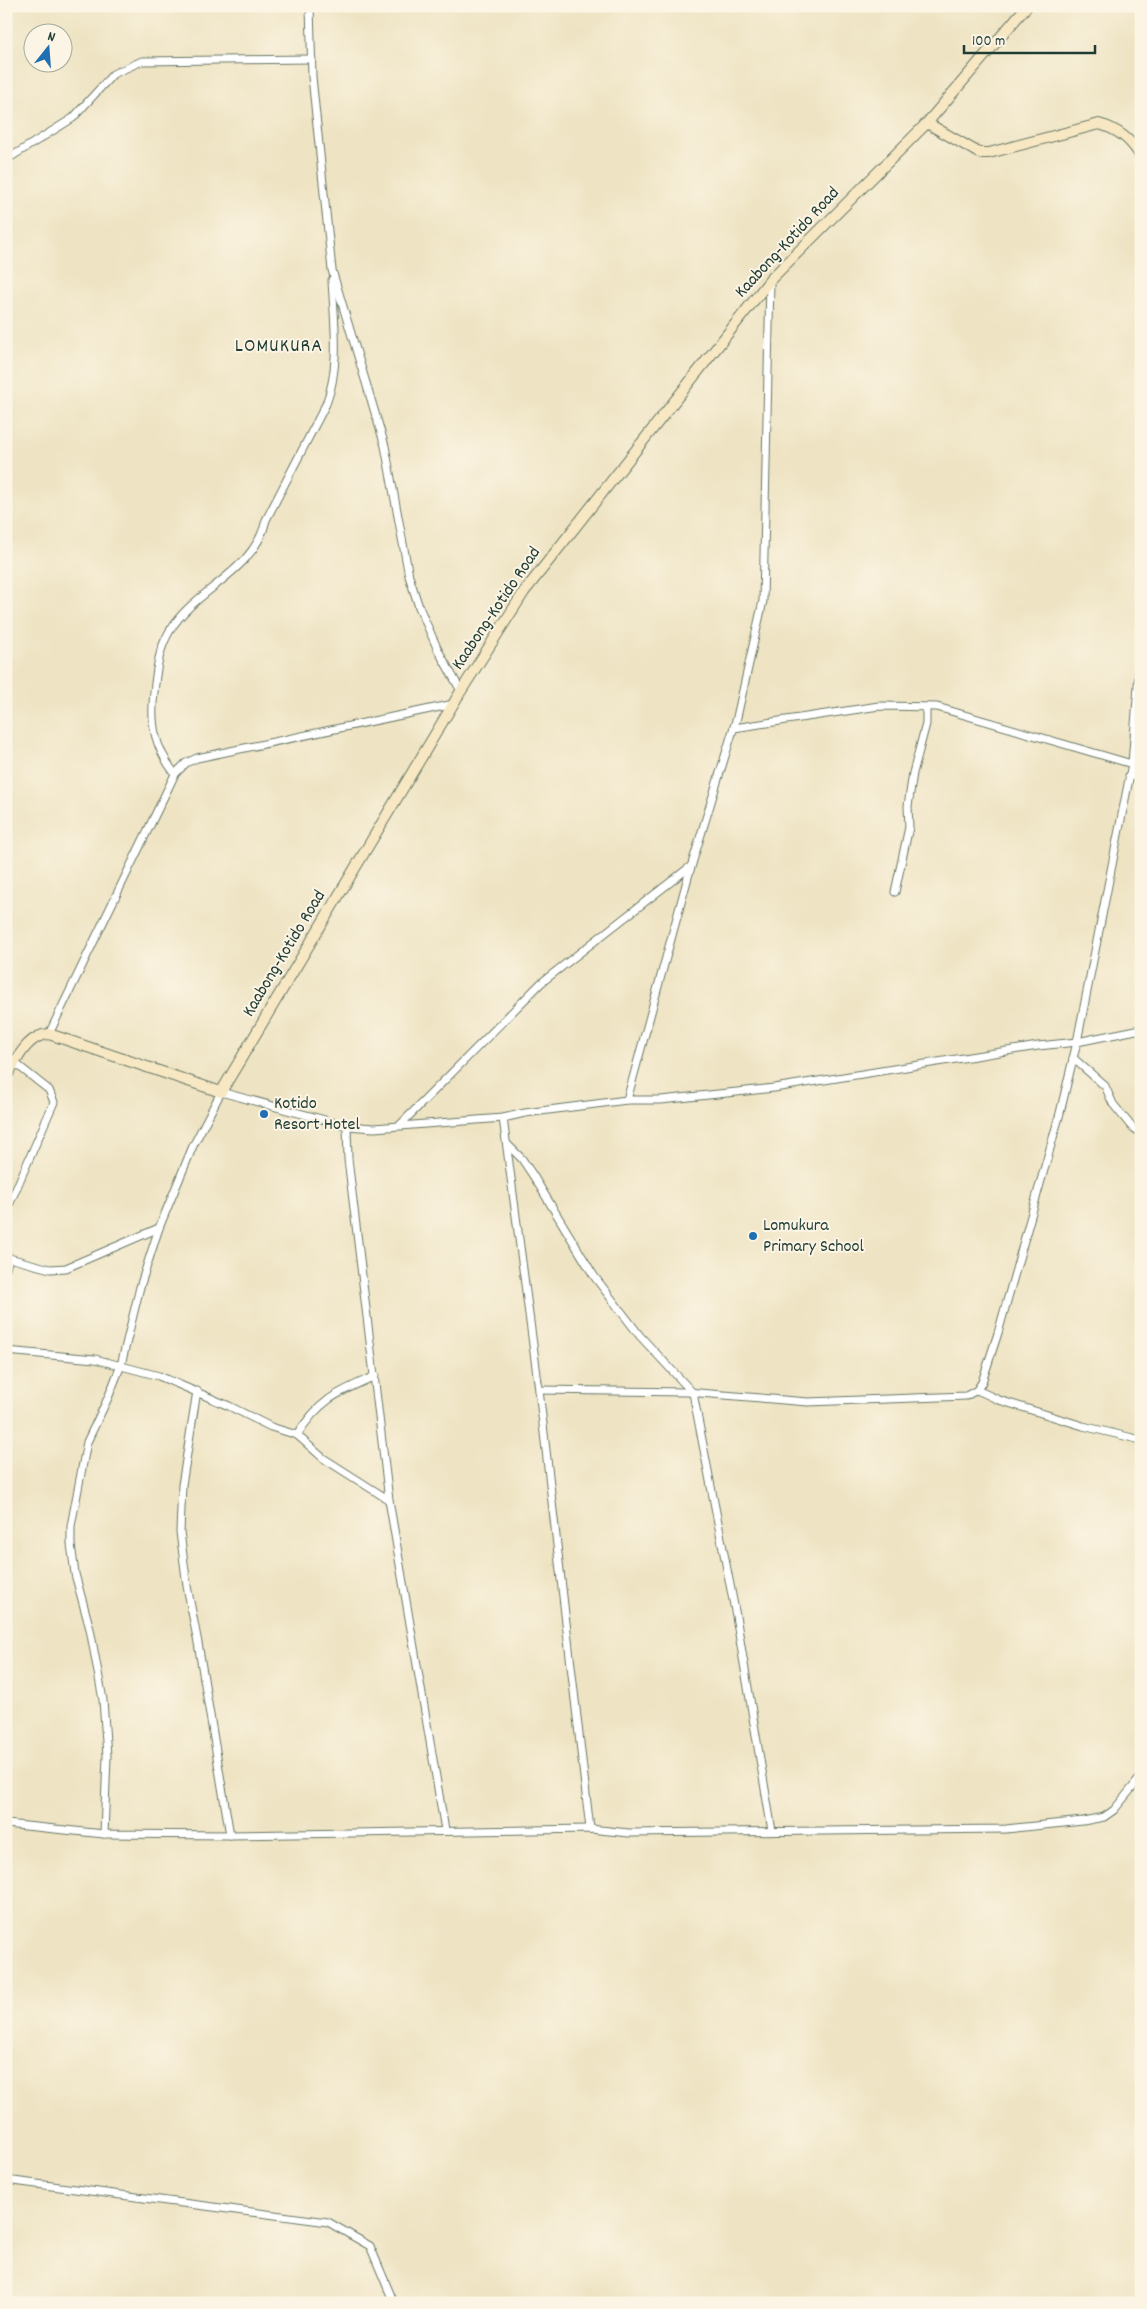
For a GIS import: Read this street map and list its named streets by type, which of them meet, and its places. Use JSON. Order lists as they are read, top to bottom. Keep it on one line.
{"streets":{"street":["Kaabong-Kotido Road"]},"districts":["LOMUKURA"],"places":["Kotido Resort Hotel","Lomukura Primary School"],"scale_bar":"100 m","north":"top"}
